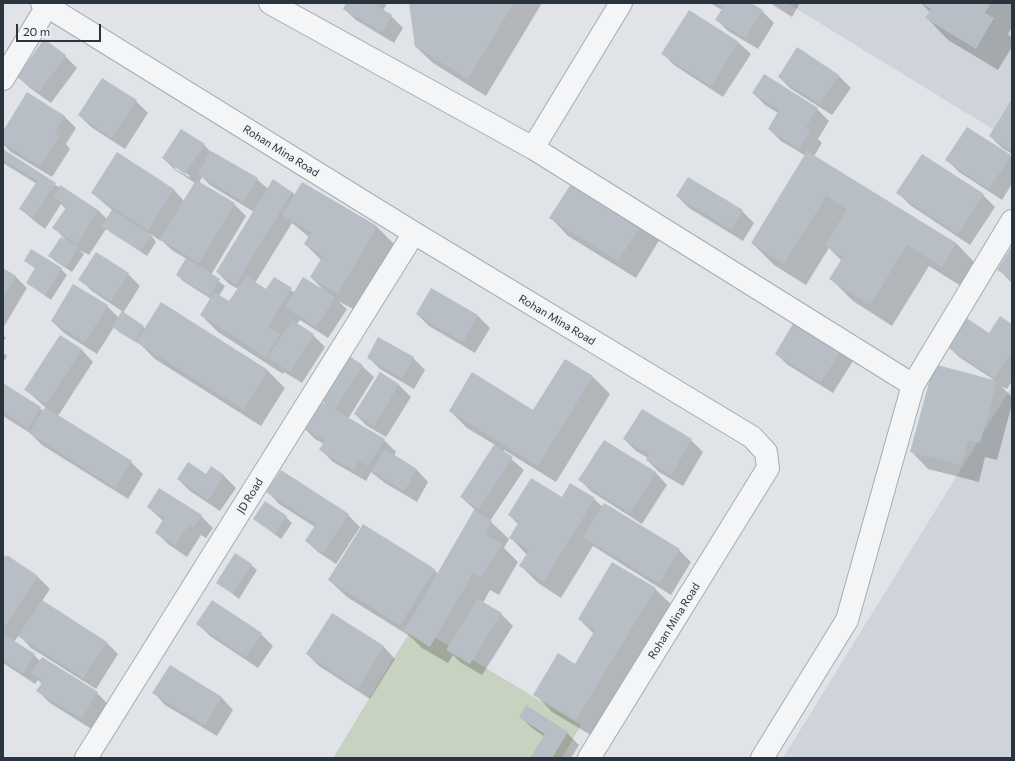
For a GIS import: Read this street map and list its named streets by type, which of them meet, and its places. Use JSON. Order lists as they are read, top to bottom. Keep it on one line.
{"streets":{"street":["Rohan Mina Road","JD Road"]},"crossings":[["Rohan Mina Road","JD Road"]],"scale_bar":"20 m"}
